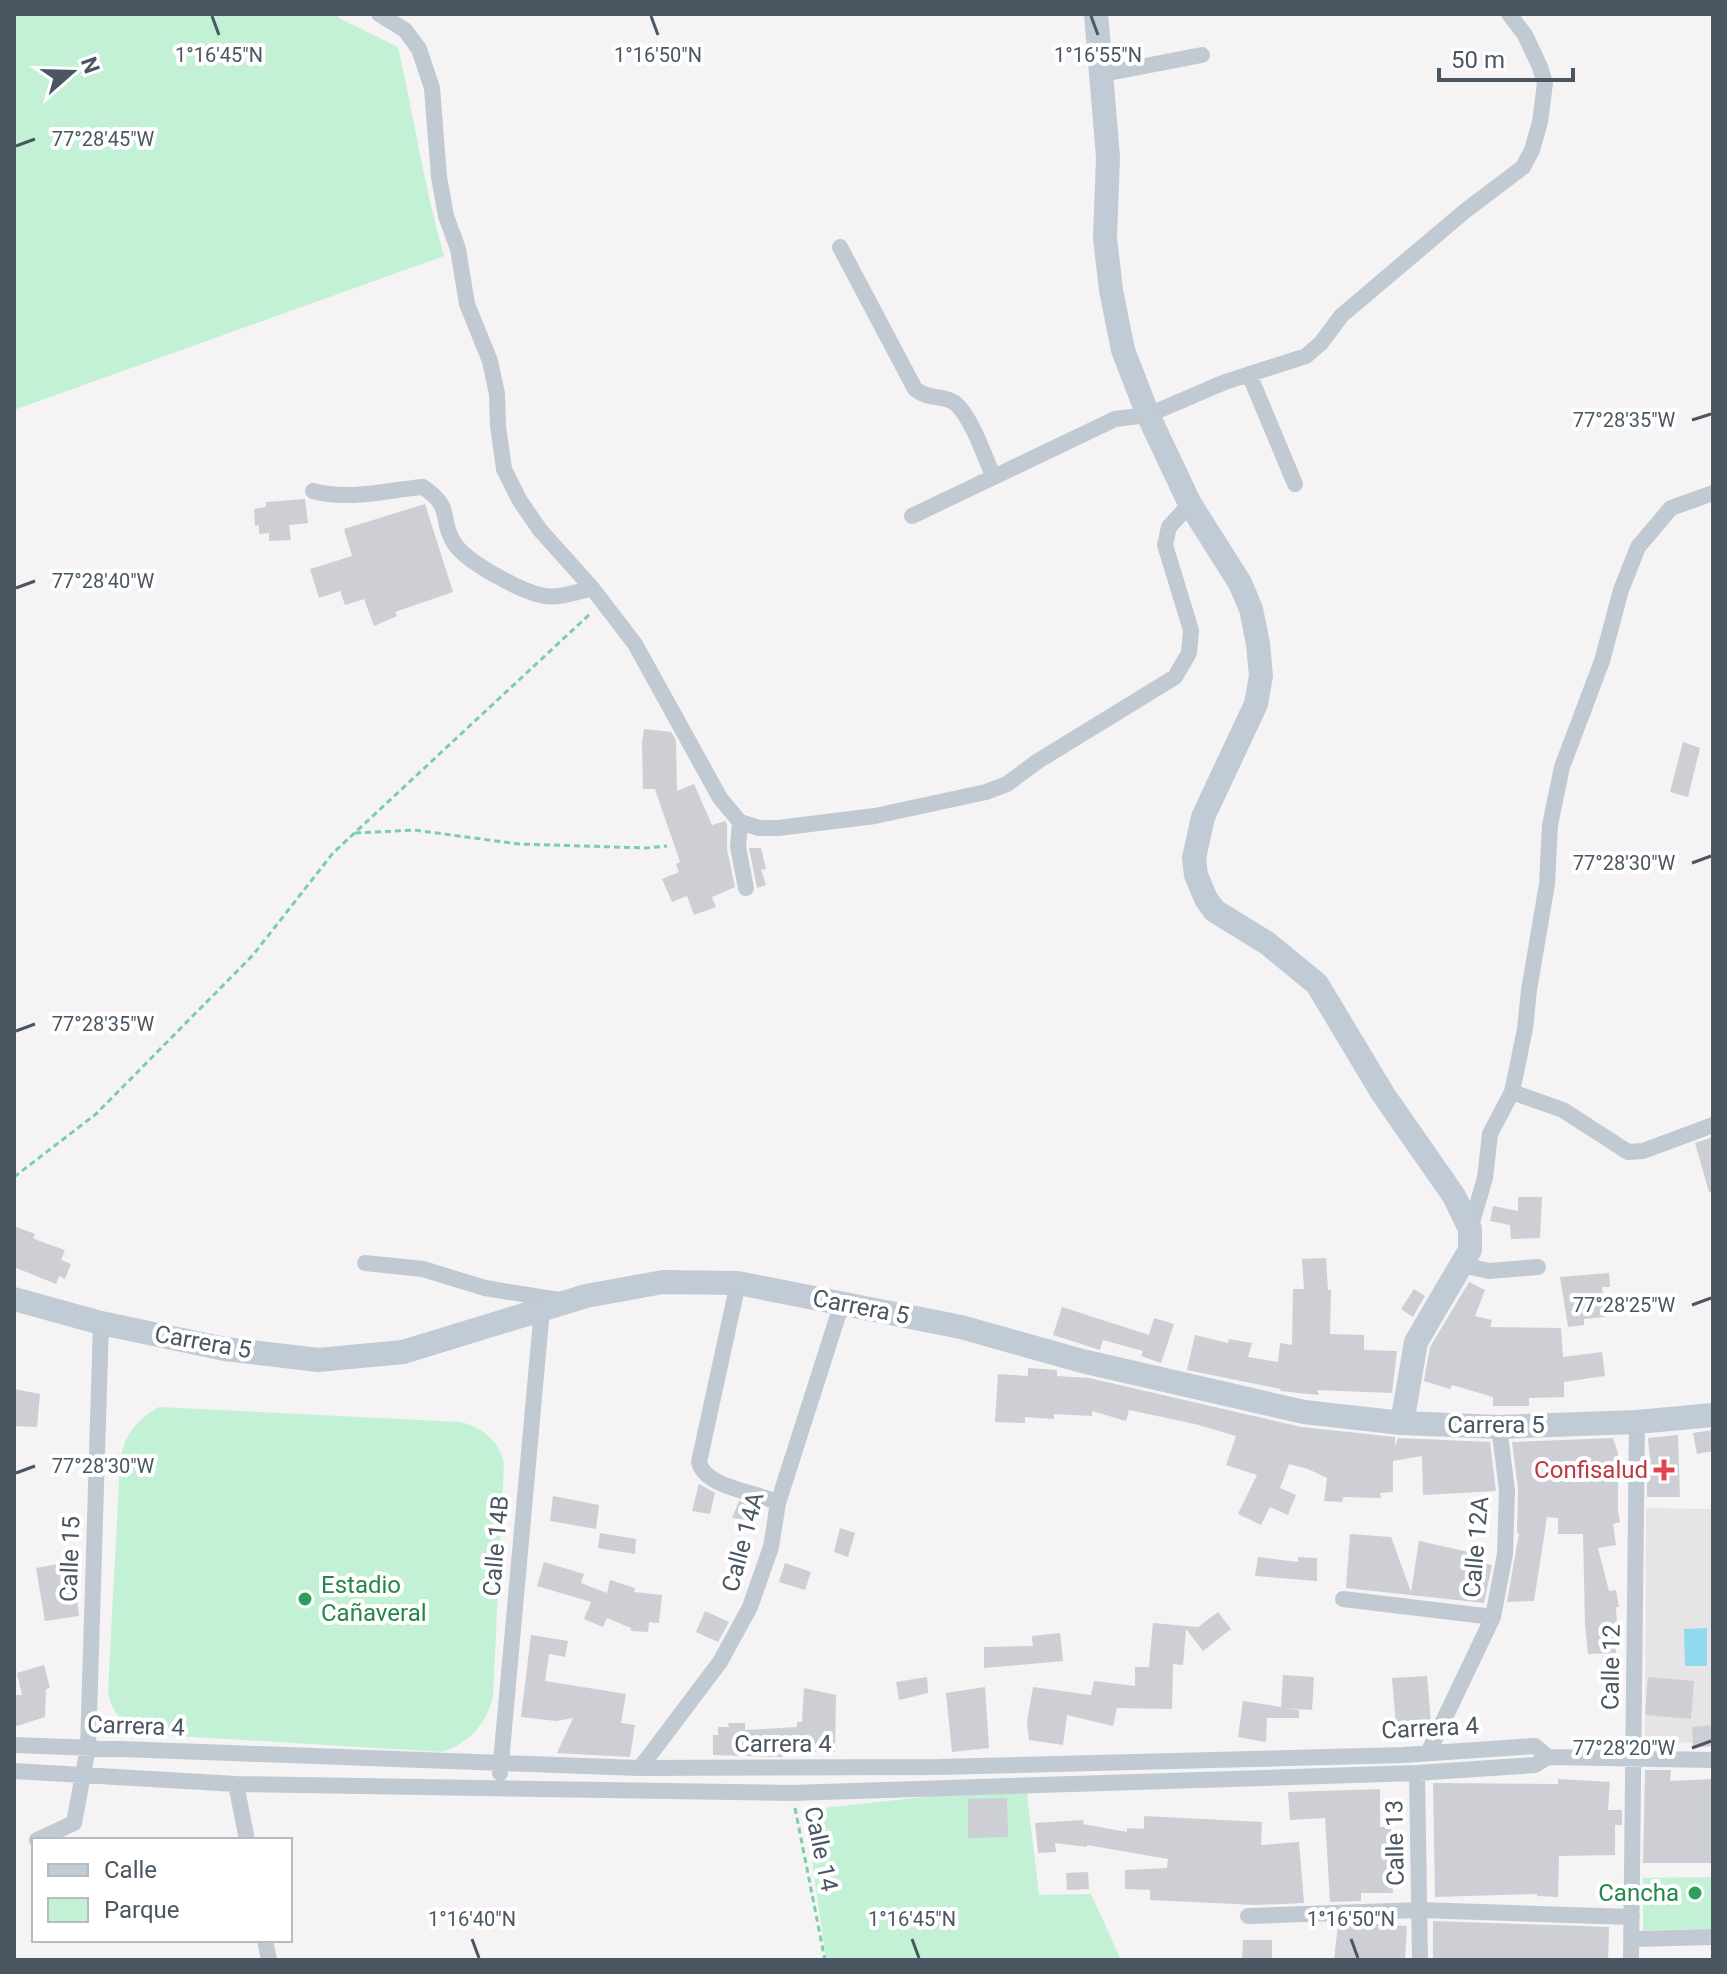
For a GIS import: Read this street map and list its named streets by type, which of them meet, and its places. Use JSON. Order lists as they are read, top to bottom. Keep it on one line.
{"streets":{"main road":["Carrera 5"],"street":["Calle 14A","Calle 14B","Calle 12A","Calle 15","Calle 12","Carrera 4","Calle 13"],"path":["Calle 14"]},"crossings":[["Carrera 5","Calle 14A"],["Carrera 5","Calle 14B"],["Carrera 5","Calle 12A"],["Carrera 5","Calle 15"],["Carrera 5","Calle 12"],["Calle 14A","Carrera 4"],["Calle 14B","Carrera 4"],["Calle 12A","Carrera 4"],["Calle 15","Carrera 4"],["Calle 12","Carrera 4"],["Carrera 4","Calle 13"],["Carrera 4","Calle 14"]],"places":{"health":["Confisalud"],"other":["Estadio Cañaveral","Cancha"]},"legend":["Calle","Parque"],"scale_bar":"50 m","north":"right","coordinates":["1°16'45\"N","1°16'50\"N","1°16'55\"N","77°28'45\"W","77°28'35\"W","77°28'40\"W","77°28'30\"W","77°28'25\"W","77°28'20\"W","1°16'40\"N"]}
